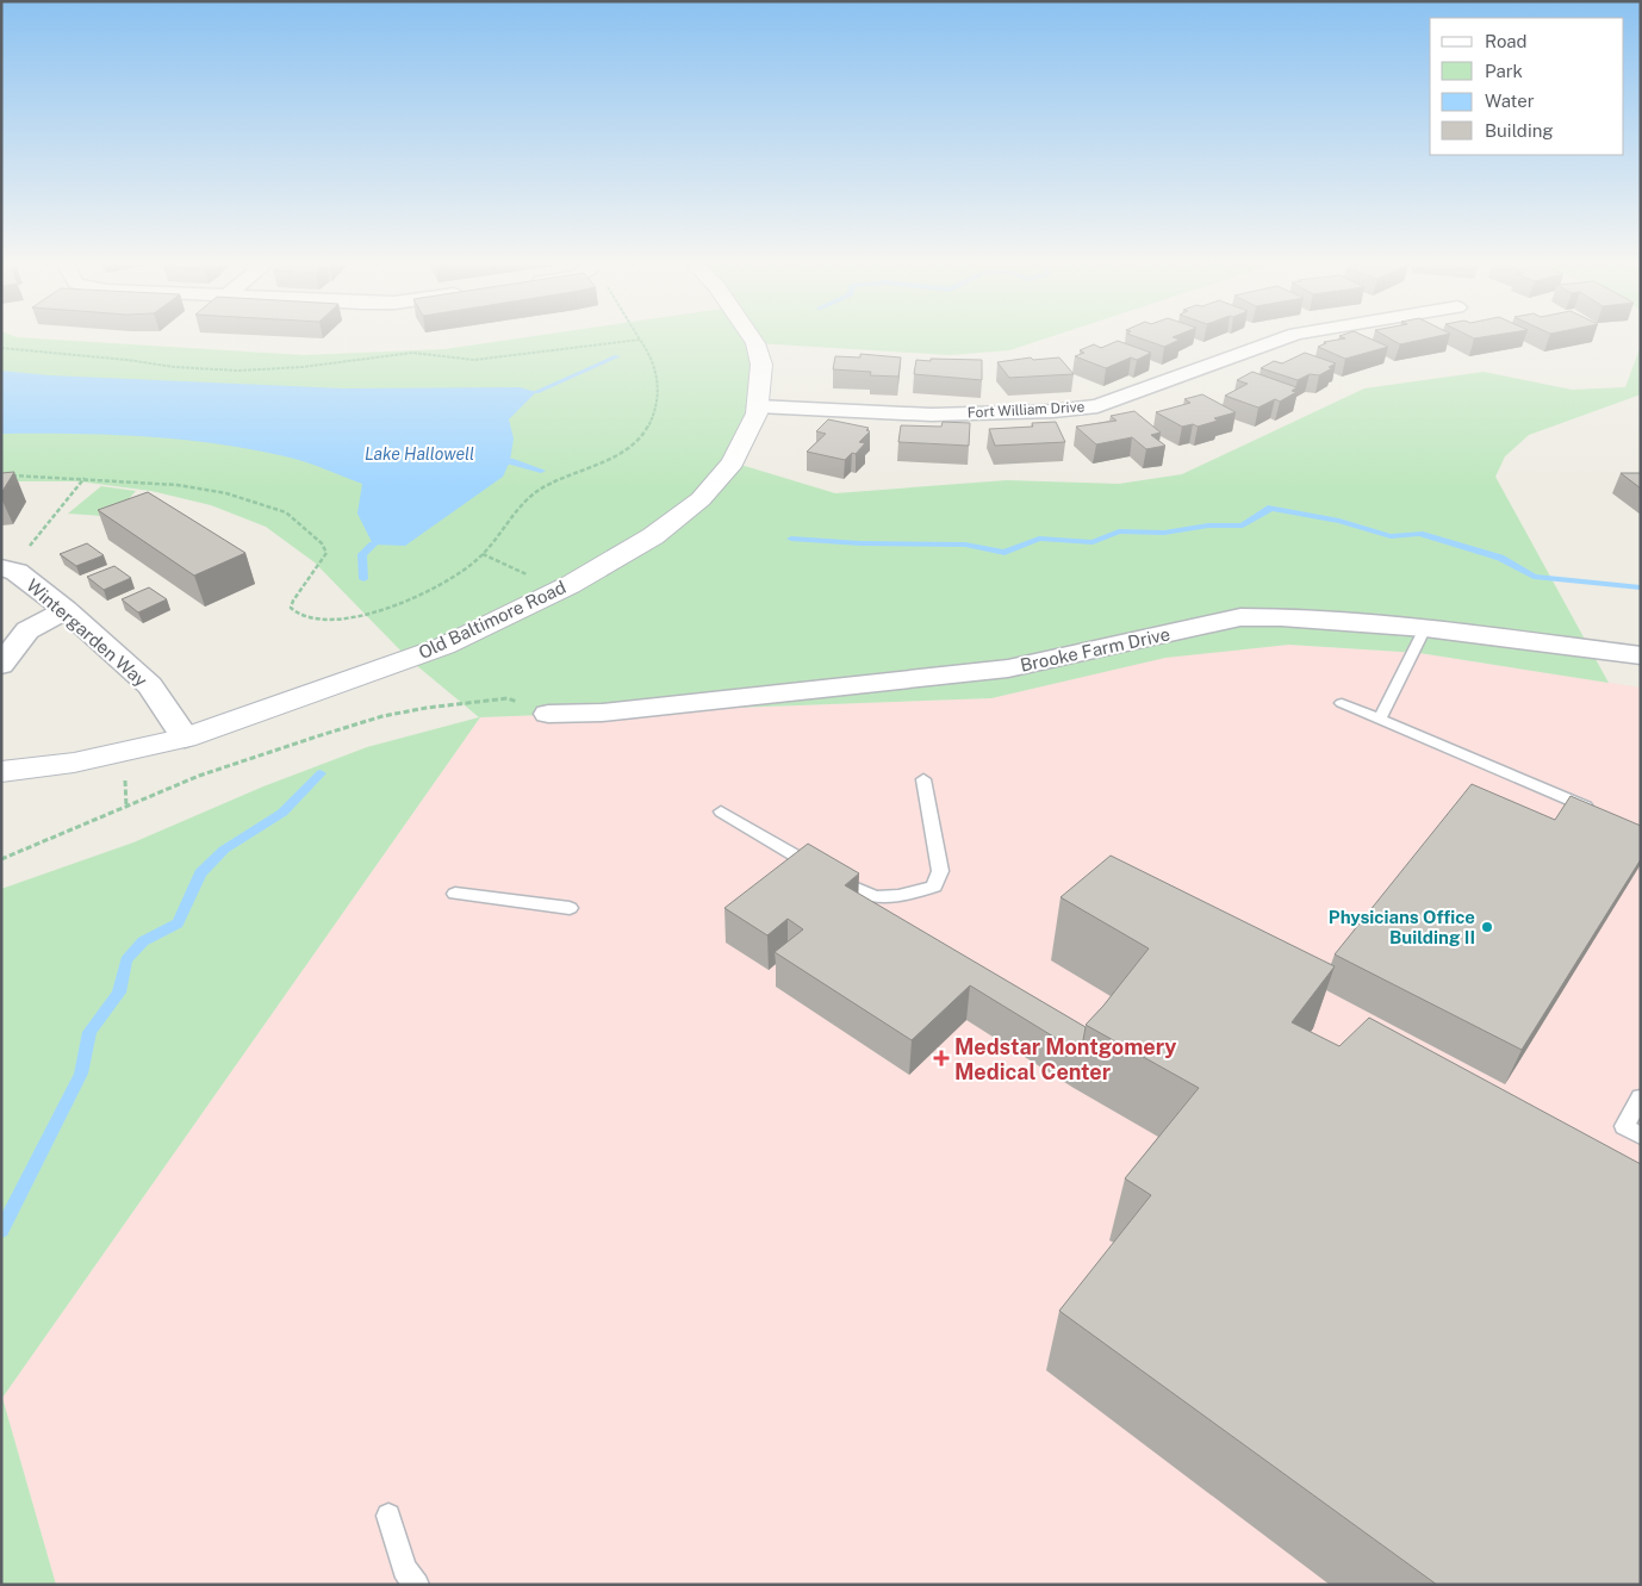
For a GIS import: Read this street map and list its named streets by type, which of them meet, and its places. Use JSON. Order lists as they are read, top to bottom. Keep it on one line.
{"streets":{"street":["Fort William Drive","Old Baltimore Road","Wintergarden Way","Brooke Farm Drive"]},"crossings":[["Fort William Drive","Old Baltimore Road"],["Old Baltimore Road","Wintergarden Way"]],"water":["Lake Hallowell"],"places":{"other":["Physicians Office Building II"],"health":["Medstar Montgomery Medical Center"]},"legend":["Road","Park","Water","Building"]}
